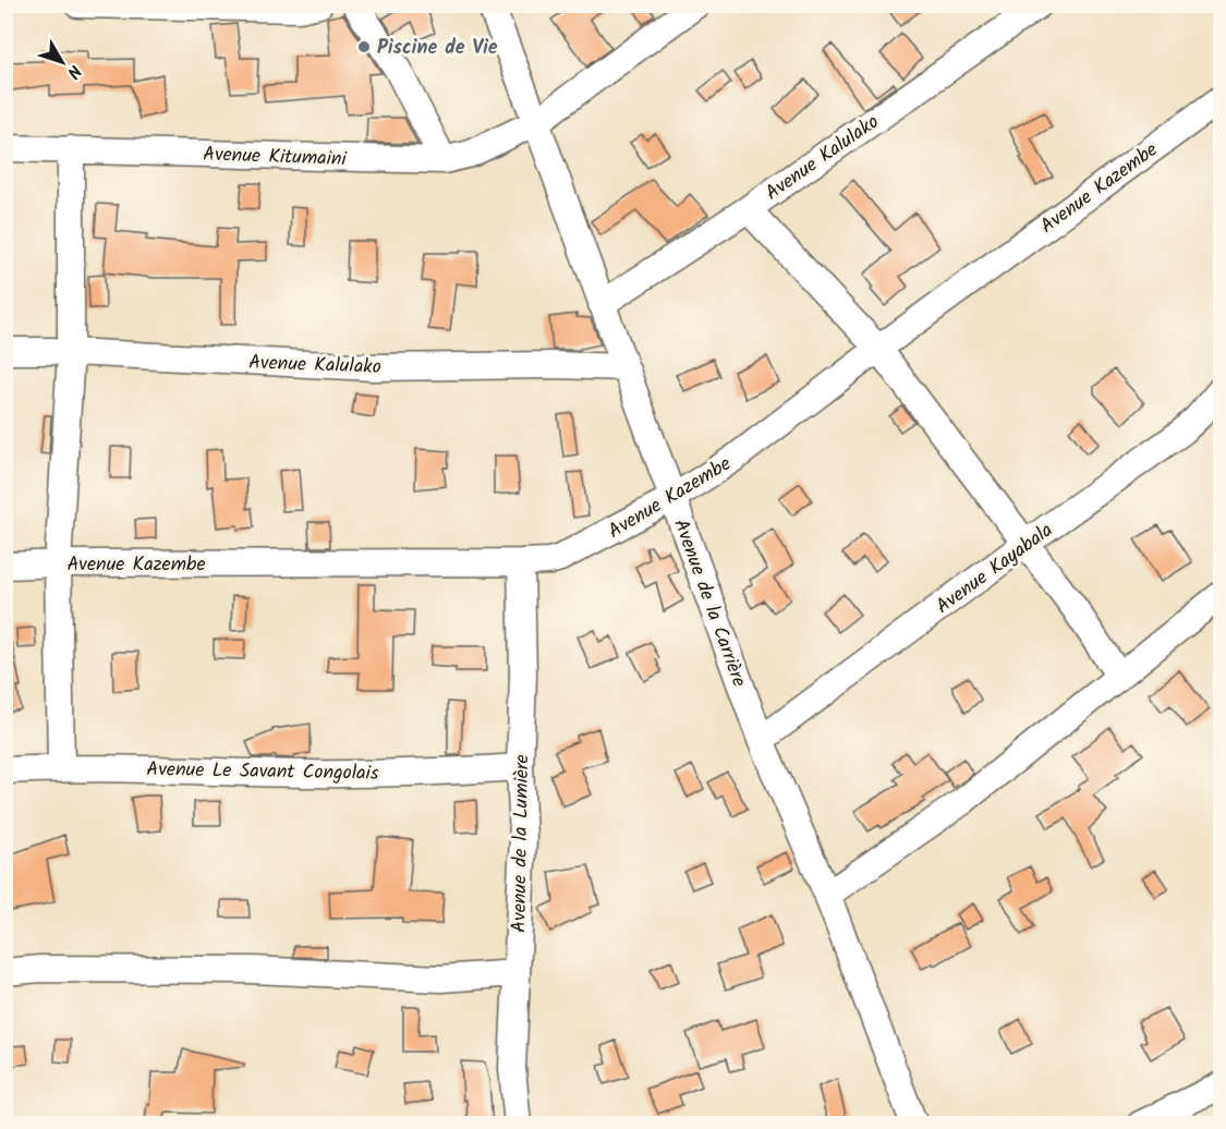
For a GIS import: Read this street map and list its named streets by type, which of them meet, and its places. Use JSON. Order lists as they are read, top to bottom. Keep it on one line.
{"streets":{"street":["Avenue Kitumaini","Avenue Kalulako","Avenue Kazembe","Avenue Kayabala","Avenue de la Carrière","Avenue Le Savant Congolais","Avenue de la Lumière"]},"crossings":[["Avenue Kitumaini","Avenue de la Carrière"],["Avenue Kalulako","Avenue de la Carrière"],["Avenue Kazembe","Avenue de la Carrière"],["Avenue Kazembe","Avenue de la Lumière"],["Avenue Kayabala","Avenue de la Carrière"],["Avenue Le Savant Congolais","Avenue de la Lumière"]],"places":["Piscine de Vie"],"north":"bottom right"}
